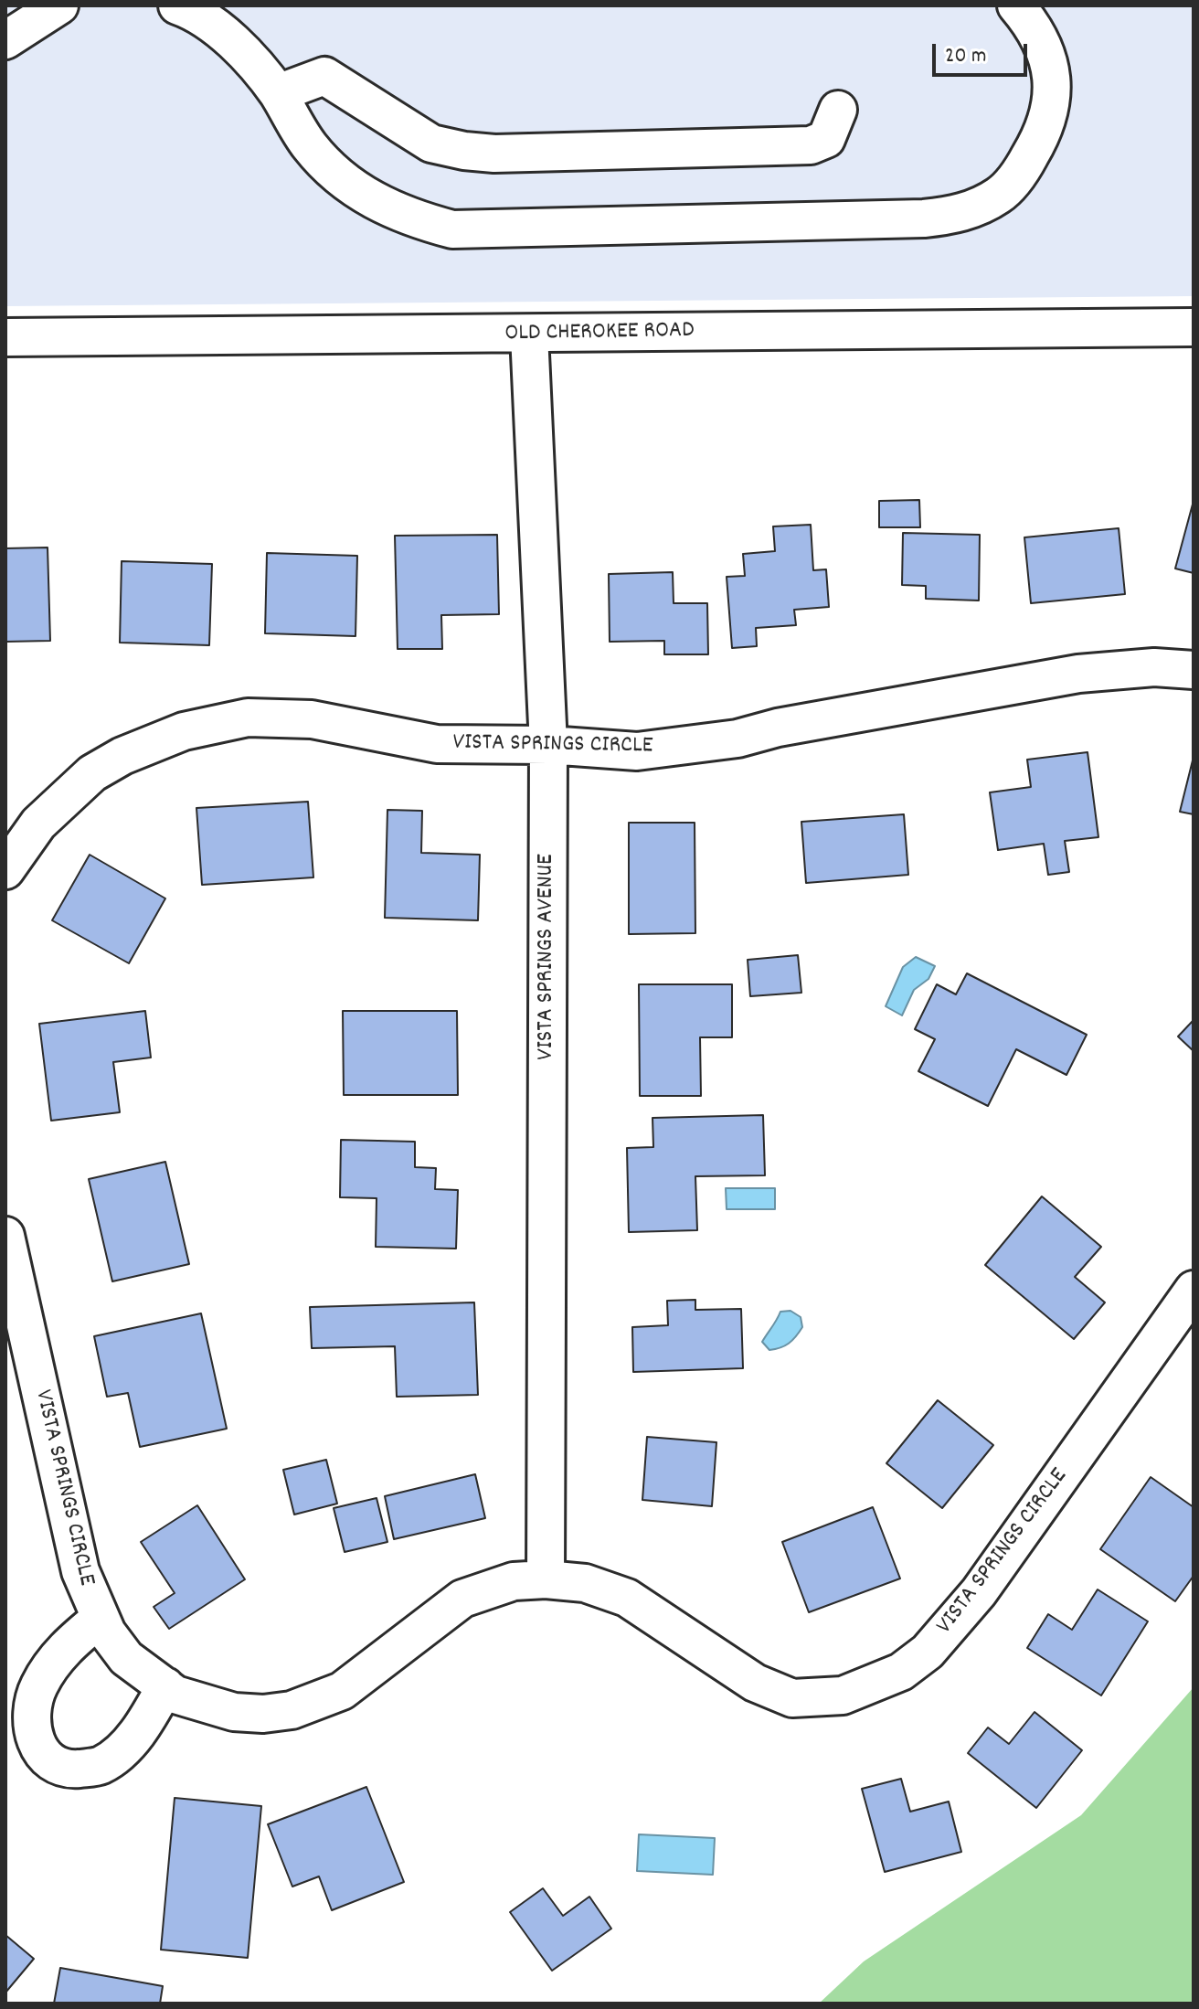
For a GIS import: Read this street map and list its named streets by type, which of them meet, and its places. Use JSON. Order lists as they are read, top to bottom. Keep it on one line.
{"streets":{"street":["OLD CHEROKEE ROAD","VISTA SPRINGS CIRCLE","VISTA SPRINGS AVENUE"]},"crossings":[["OLD CHEROKEE ROAD","VISTA SPRINGS AVENUE"],["VISTA SPRINGS CIRCLE","VISTA SPRINGS AVENUE"]],"scale_bar":"20 m"}
